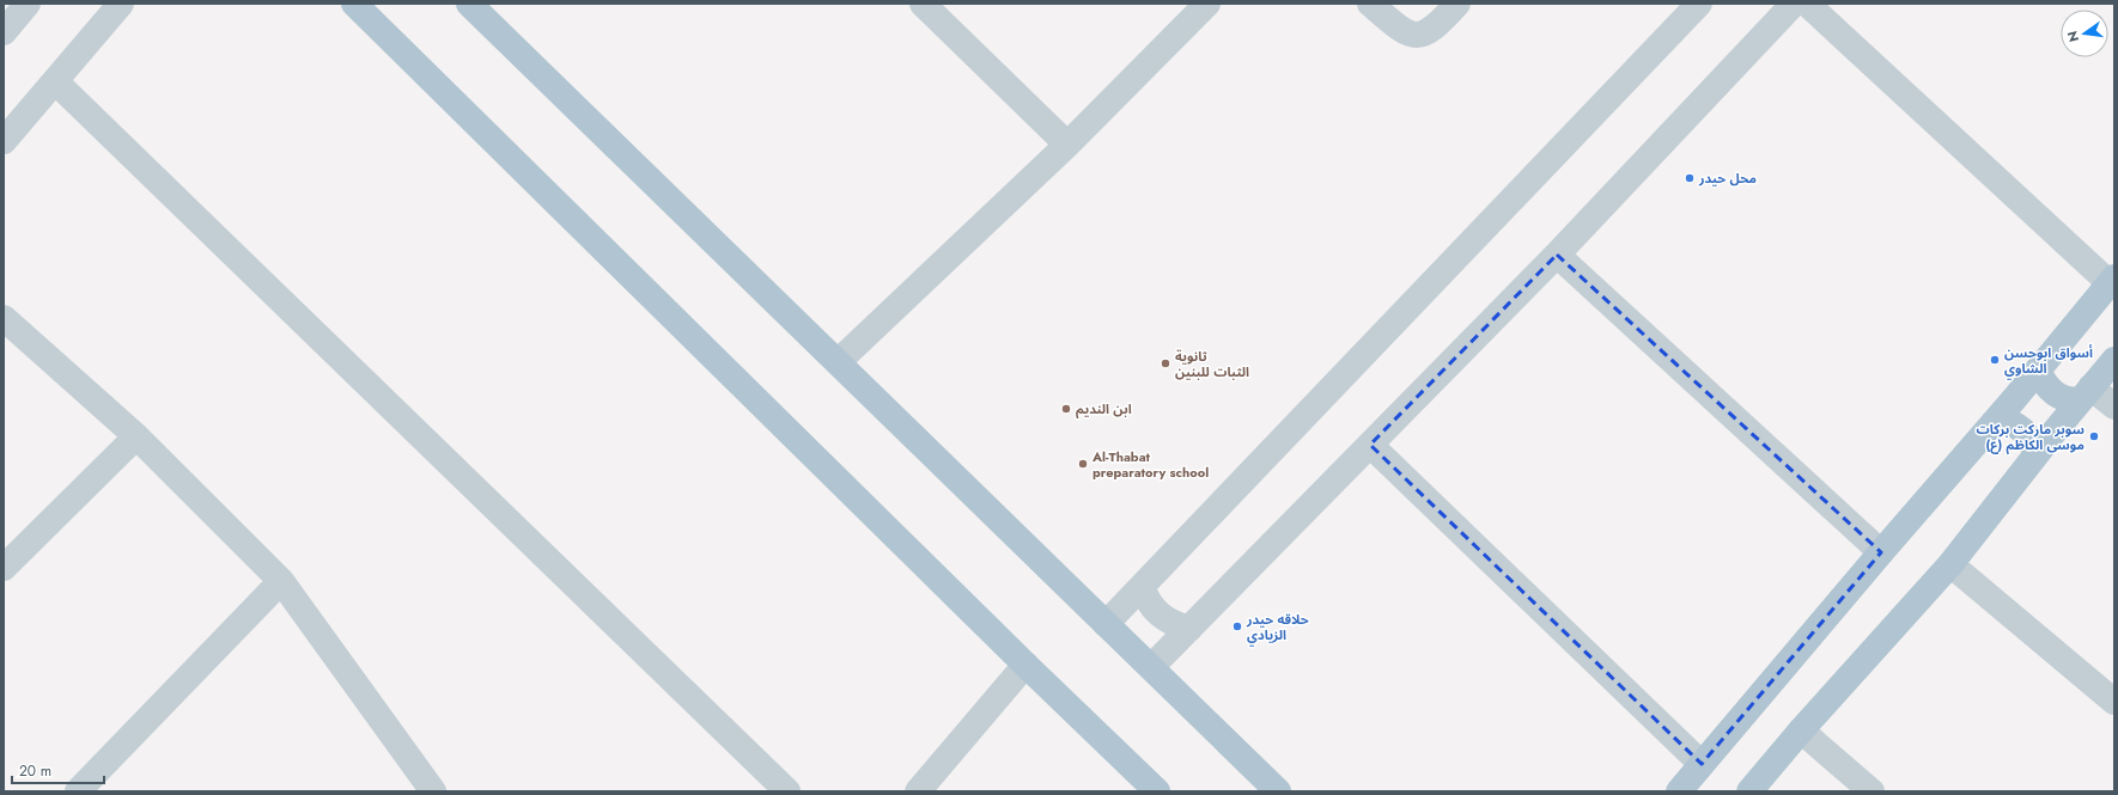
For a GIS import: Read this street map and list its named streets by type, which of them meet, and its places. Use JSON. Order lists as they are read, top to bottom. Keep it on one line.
{"places":["محل حيدر","أسواق ابوحسن الشاوي","ثانوية الثبات للبنين","ابن النديم","سوبر ماركت بركات موسى الكاظم (ع)","Al-Thabat preparatory school","حلاقه حيدر الزيادي"],"scale_bar":"20 m","north":"left"}
